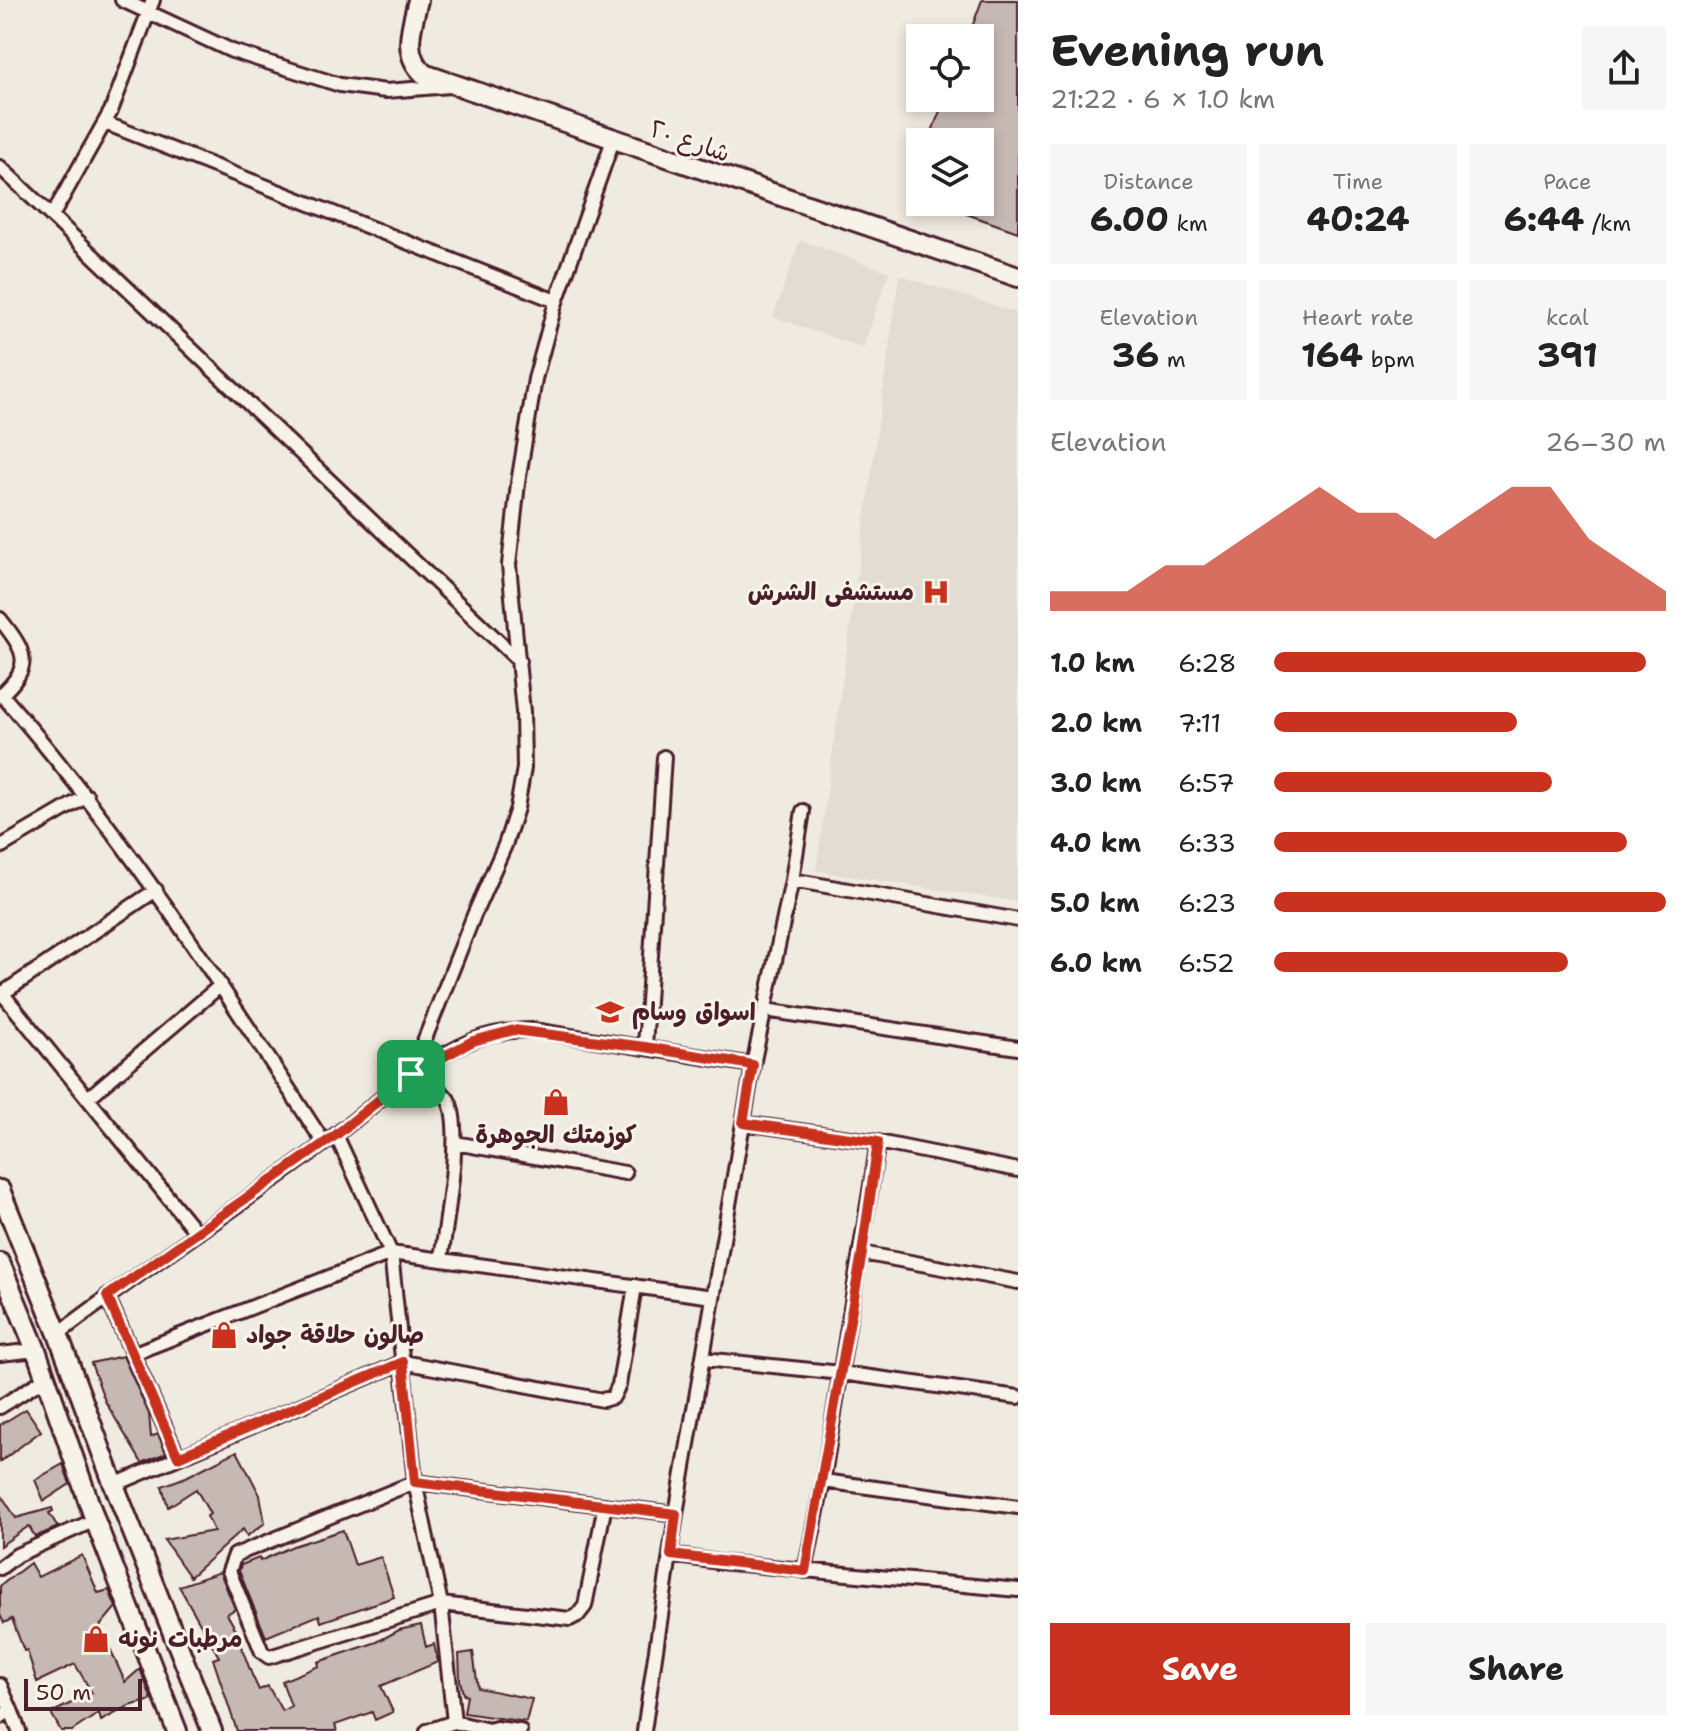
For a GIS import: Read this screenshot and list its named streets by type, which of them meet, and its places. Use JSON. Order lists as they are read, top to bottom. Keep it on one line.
{"streets":{"street":["شارع ٢٠"]},"places":{"hospital":["مستشفى الشرش"],"school or university":["اسواق وسام"],"shop":["كوزمتك الجوهرة","صالون حلاقة جواد","مرطبات نونه"]},"scale_bar":"50 m","page":{"heading":["Evening run","21:22 · 6 × 1.0 km"],"stats":[["Distance","6.00 km"],["Time","40:24"],["Pace","6:44 /km"],["Elevation","36 m"],["Heart rate","164 bpm"],["kcal","391"]],"chart":["Elevation","26–30 m"],"list":[{"name":"1.0 km","note":"6:28"},{"name":"2.0 km","note":"7:11"},{"name":"3.0 km","note":"6:57"},{"name":"4.0 km","note":"6:33"},{"name":"5.0 km","note":"6:23"},{"name":"6.0 km","note":"6:52"}],"buttons":["Save","Share"],"scale":"50 m"}}
